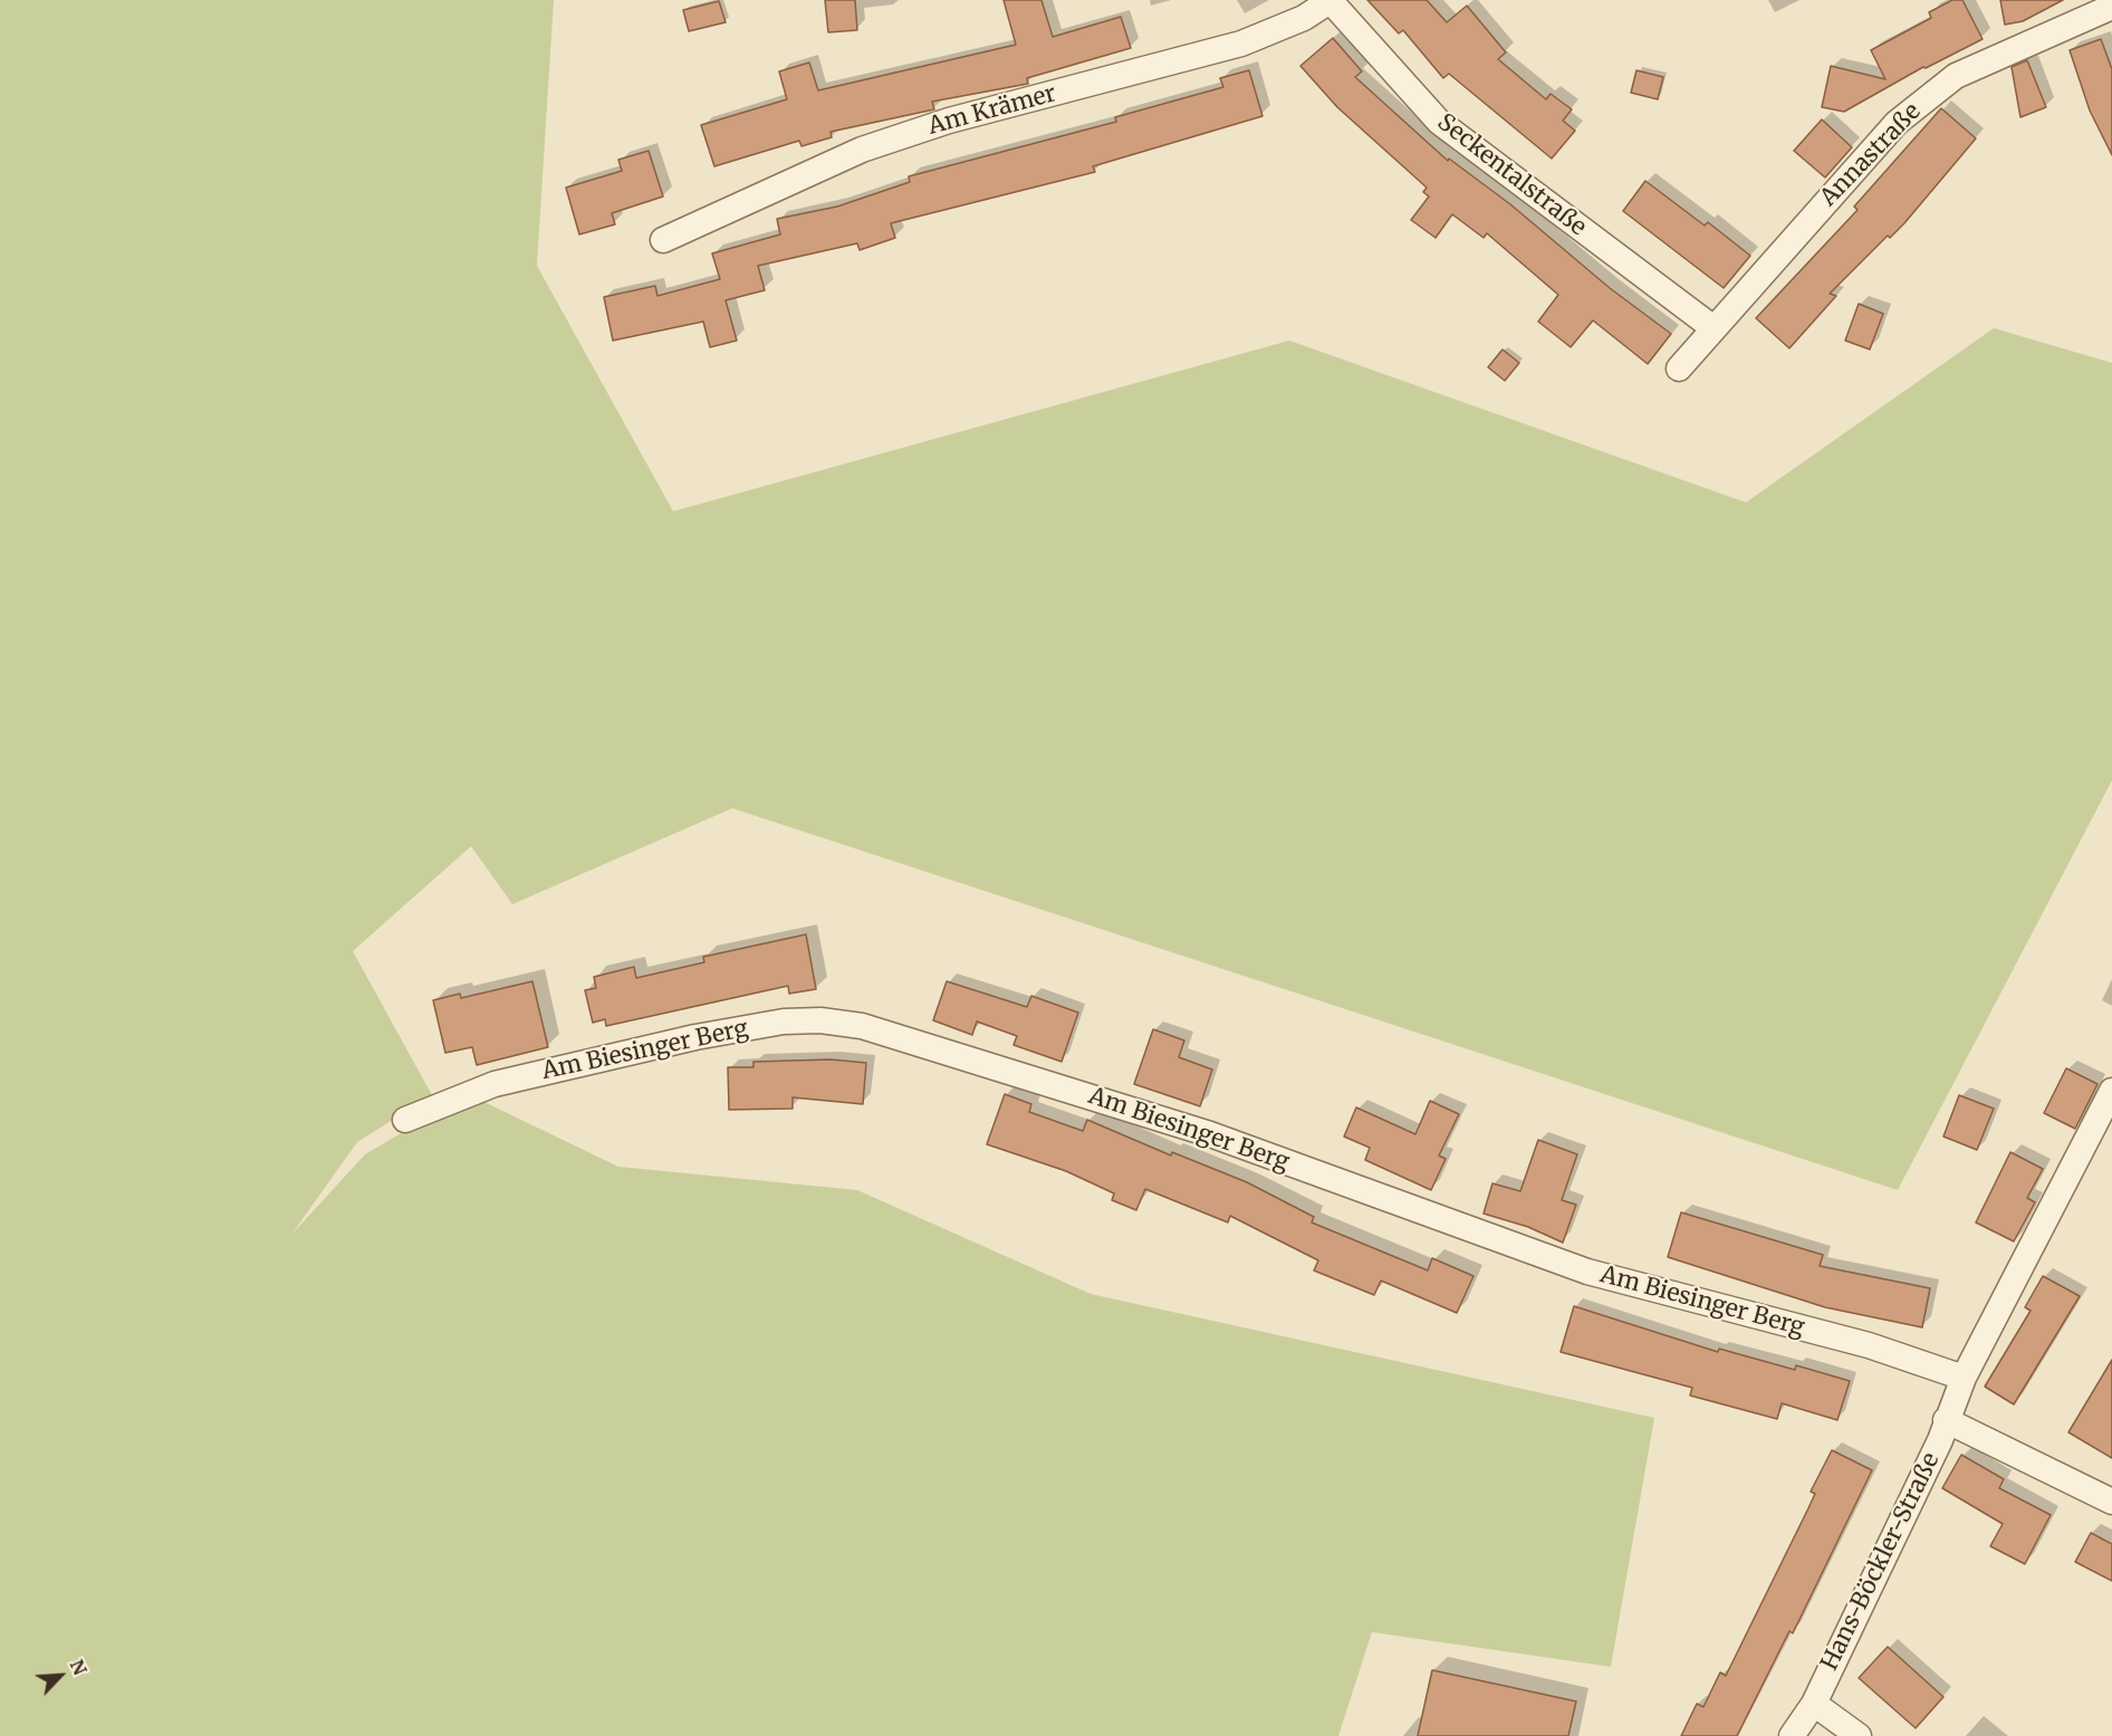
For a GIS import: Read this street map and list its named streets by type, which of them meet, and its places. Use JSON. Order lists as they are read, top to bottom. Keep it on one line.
{"streets":{"street":["Am Krämer","Annastraße","Seckentalstraße","Am Biesinger Berg","Hans-Böckler-Straße"]},"crossings":[["Am Krämer","Seckentalstraße"],["Annastraße","Seckentalstraße"]],"north":"top right"}
